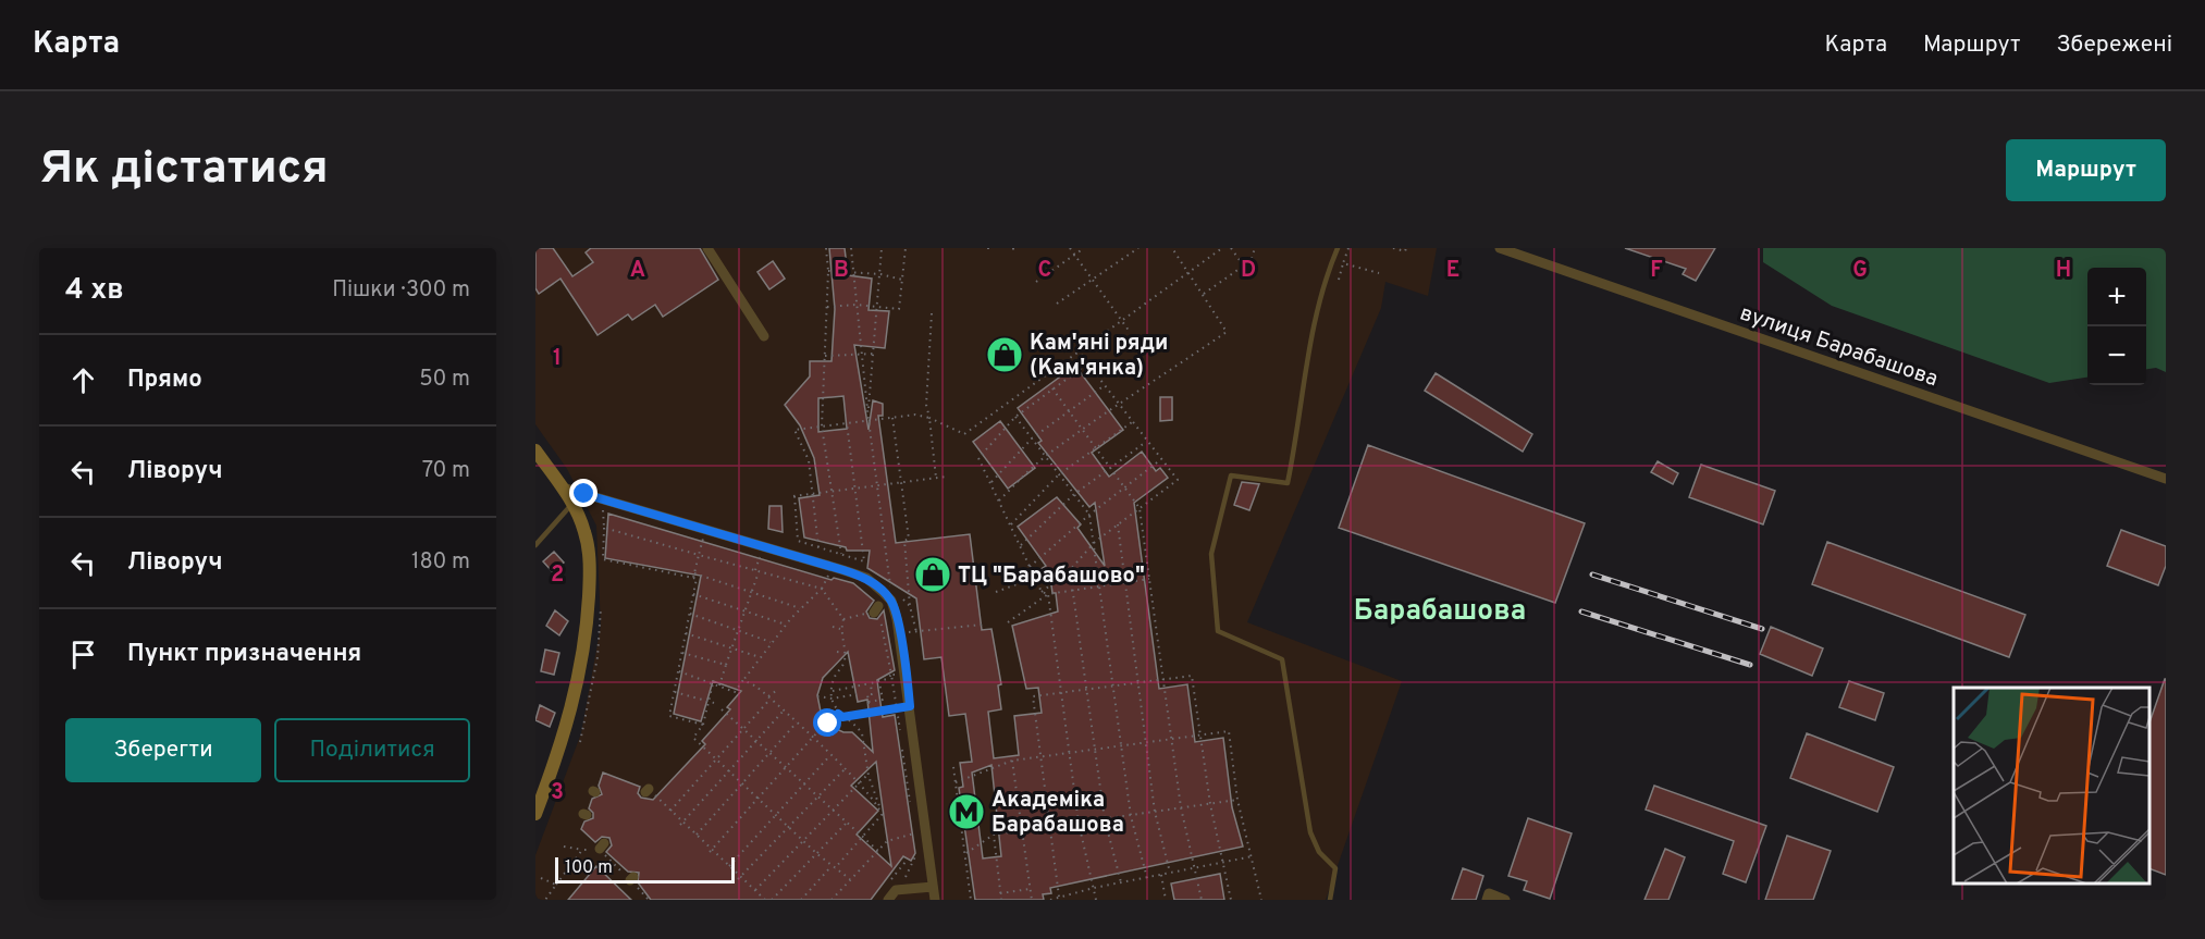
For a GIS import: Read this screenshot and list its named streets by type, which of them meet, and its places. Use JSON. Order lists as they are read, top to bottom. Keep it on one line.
{"streets":{"street":["вулиця Барабашова"]},"districts":["Барабашова"],"places":{"shop":["Кам'яні ряди (Кам'янка)","ТЦ \"Барабашово\""],"metro station":["Академіка Барабашова"]},"scale_bar":"100 m","page":{"header":"Карта","nav":["Карта","Маршрут","Збережені"],"buttons":["Маршрут",["Зберегти","Поділитися"]],"title":"Як дістатися","heading":["4 хв","Пішки · 300 m"],"map_buttons":["+","−"],"list":[["Прямо","50 m"],["Ліворуч","70 m"],["Ліворуч","180 m"],"Пункт призначення"],"scale":"100 m"},"grid":{"columns":["A","B","C","D","E","F","G","H"],"rows":["1","2","3"]}}
